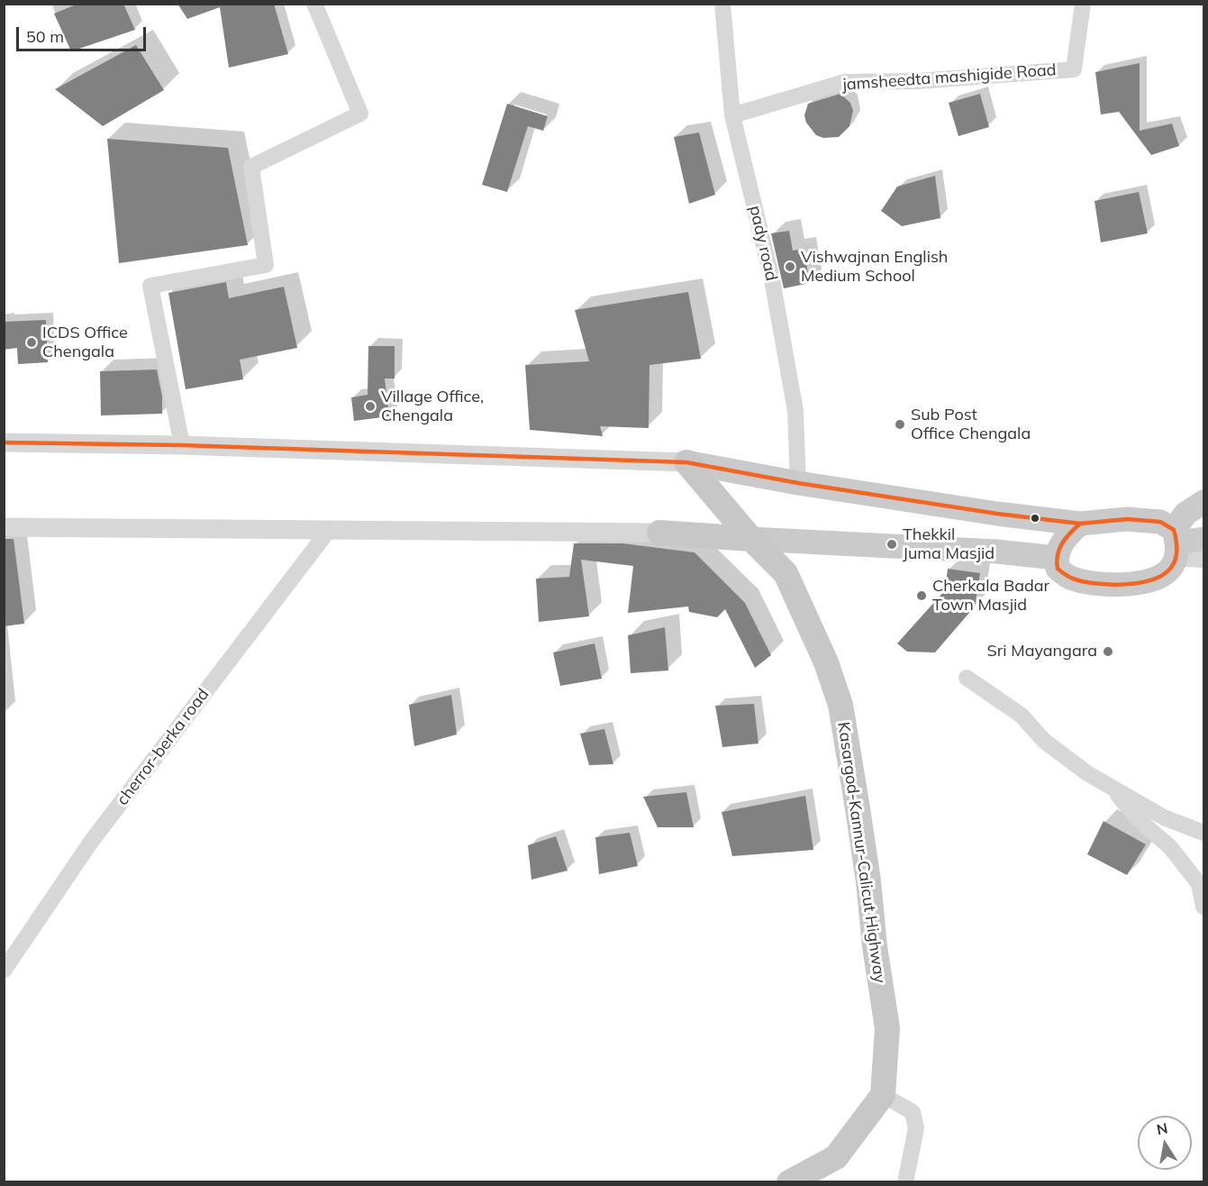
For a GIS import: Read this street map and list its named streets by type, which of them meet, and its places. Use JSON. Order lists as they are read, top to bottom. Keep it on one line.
{"streets":{"highway":["Kasargod-Kannur-Calicut Highway"],"street":["jamsheedta mashigide Road","pady road","cherror-berka road"]},"crossings":[["jamsheedta mashigide Road","pady road"]],"places":["Vishwajnan English Medium School","ICDS Office Chengala","Village Office, Chengala","Sub Post Office Chengala","Thekkil Juma Masjid","Cherkala Badar Town Masjid","Sri Mayangara"],"scale_bar":"50 m","north":"top"}
